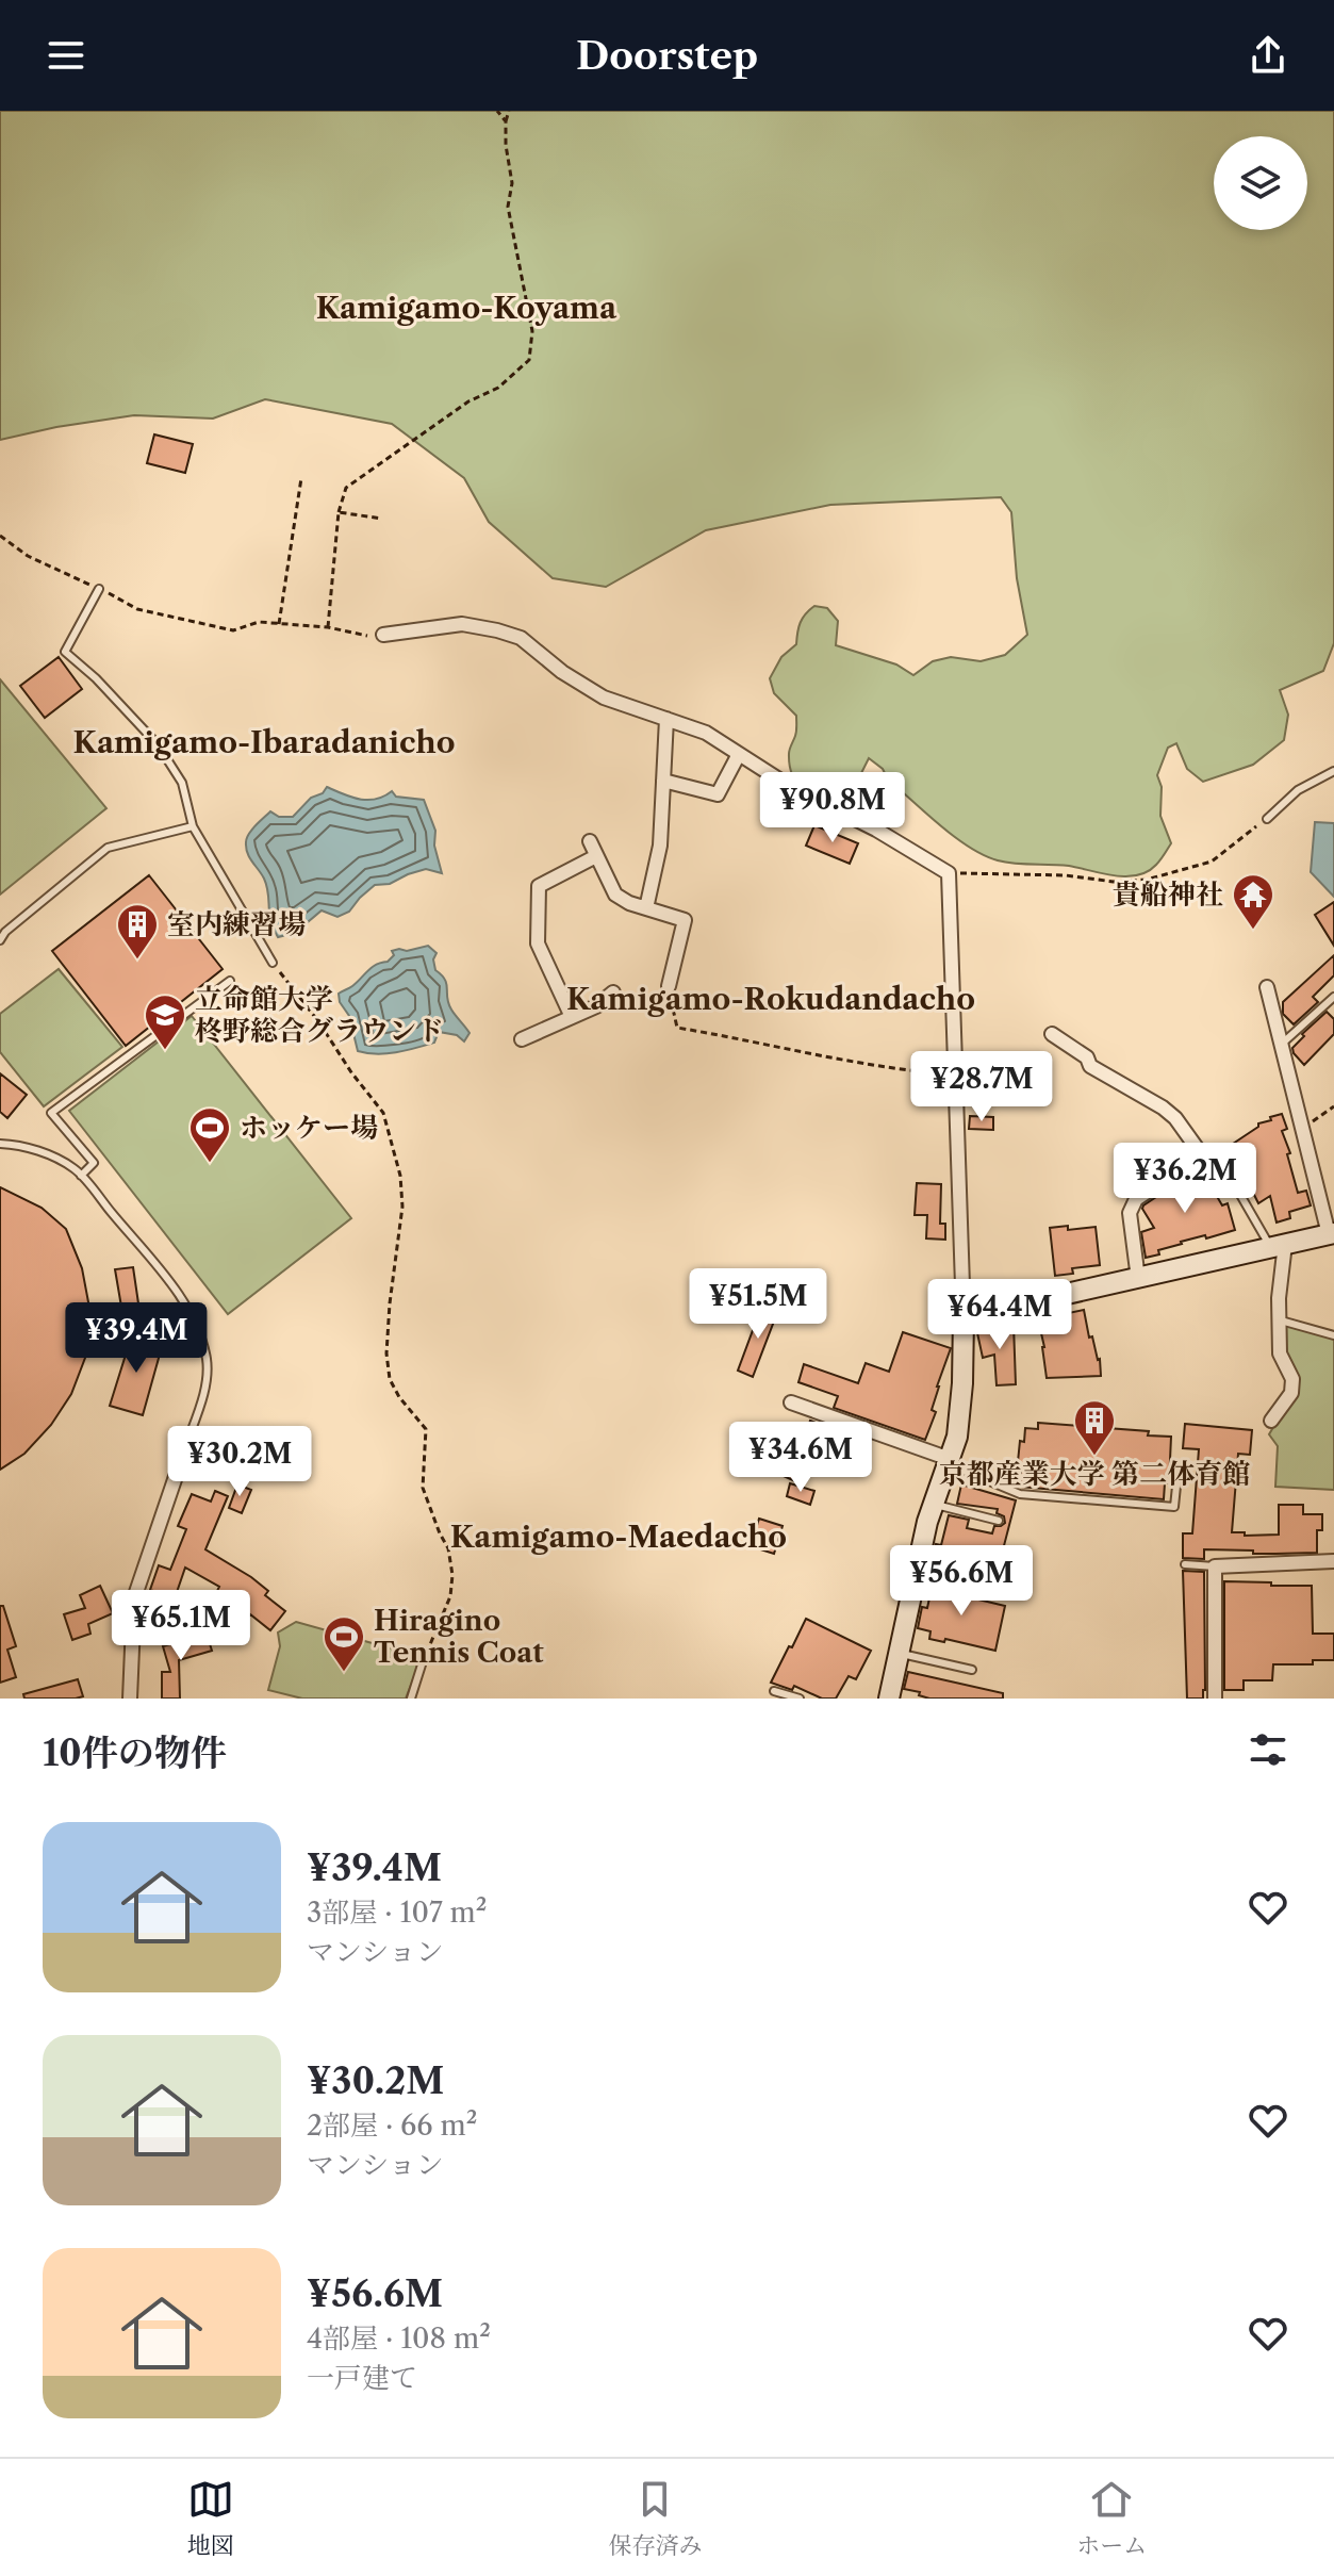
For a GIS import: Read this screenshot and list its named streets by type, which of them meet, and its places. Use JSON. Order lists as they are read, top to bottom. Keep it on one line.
{"districts":["Kamigamo-Koyama","Kamigamo-Ibaradanicho","Kamigamo-Rokudandacho","Kamigamo-Maedacho"],"places":{"temple":["貴船神社"],"building":["室内練習場","京都産業大学 第二体育館"],"school or university":["立命館大学 柊野総合グラウンド"],"sports":["ホッケー場","Hiragino Tennis Coat"]},"page":{"header":"Doorstep","price":["¥90.8M","¥28.7M","¥36.2M","¥51.5M","¥64.4M","¥39.4M","¥34.6M","¥30.2M","¥56.6M","¥65.1M"],"heading":"10件の物件","list":[{"name":"¥39.4M","note":"3部屋 · 107 m² · マンション"},{"name":"¥30.2M","note":"2部屋 · 66 m² · マンション"},{"name":"¥56.6M","note":"4部屋 · 108 m² · 一戸建て"}],"tabs":["地図","保存済み","ホーム"]}}
